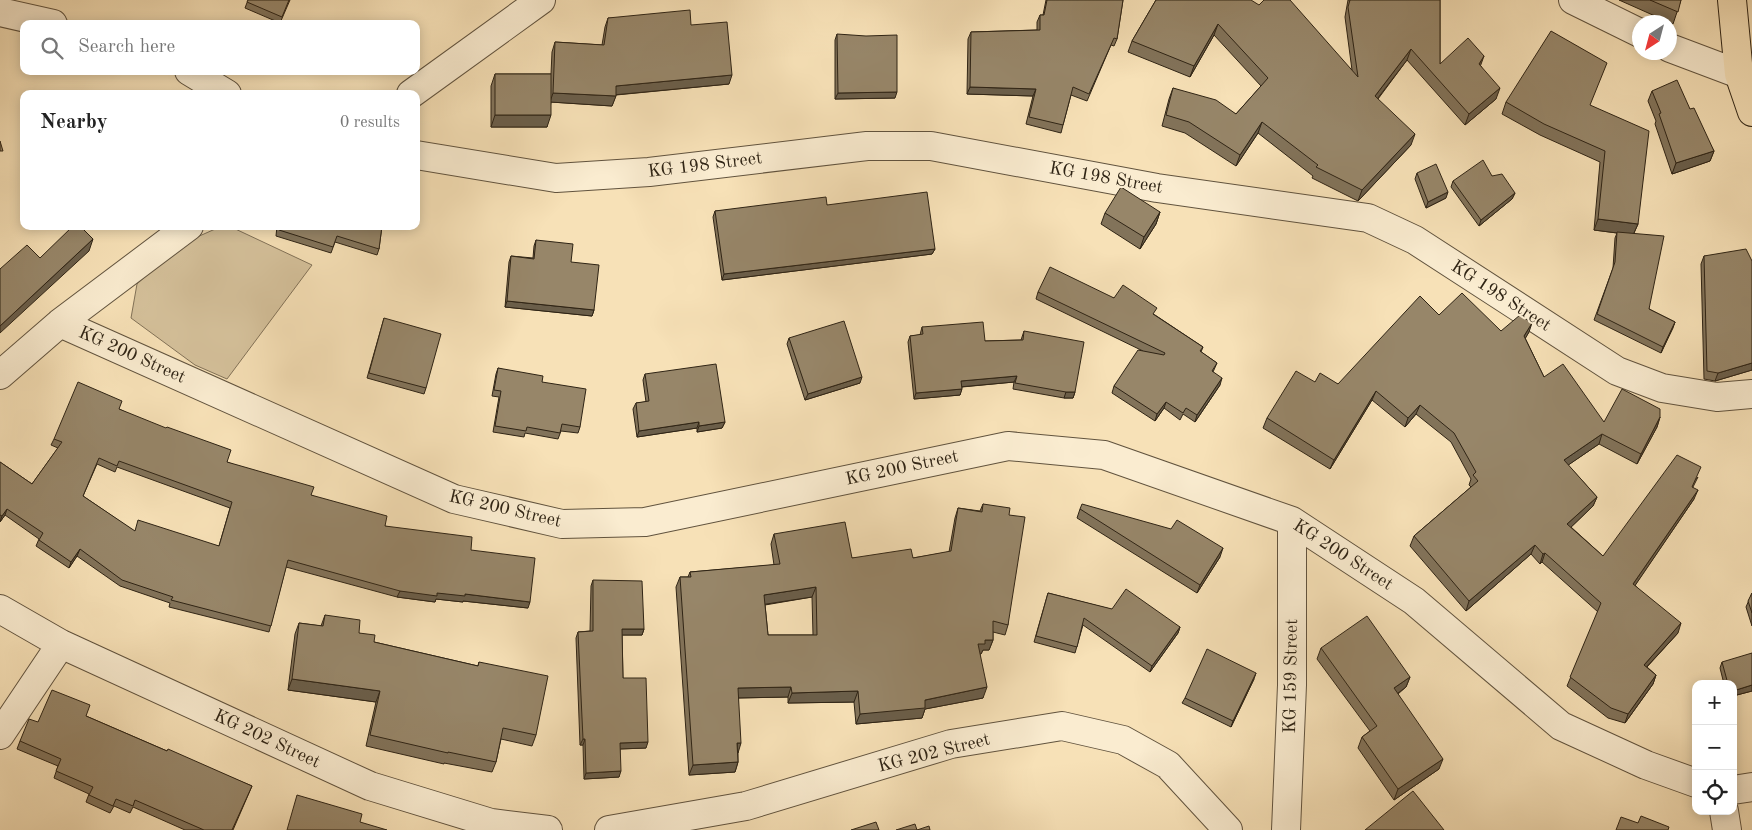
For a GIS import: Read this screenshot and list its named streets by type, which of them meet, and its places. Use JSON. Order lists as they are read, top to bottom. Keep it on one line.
{"streets":{"street":["KG 198 Street","KG 200 Street","KG 159 Street","KG 202 Street"]},"crossings":[["KG 200 Street","KG 159 Street"]],"north":"bottom left","page":{"search":"Search here","heading":["Nearby","0 results"],"map_buttons":["+","−"]}}
